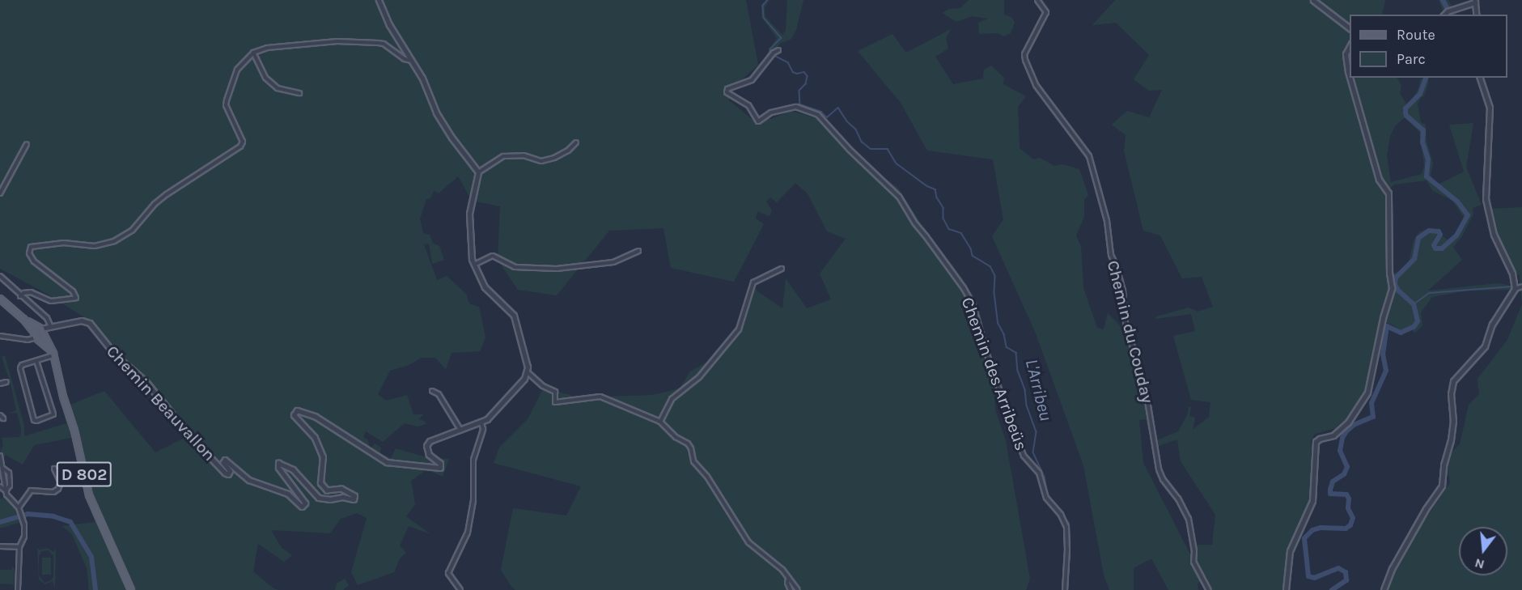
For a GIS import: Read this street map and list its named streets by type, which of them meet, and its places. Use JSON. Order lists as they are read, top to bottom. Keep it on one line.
{"streets":{"main road":["D 802"],"street":["Chemin du Couday","Chemin des Arribeüs","Chemin Beauvallon"]},"water":["L'Arribeu"],"legend":["Route","Parc"],"north":"bottom"}
